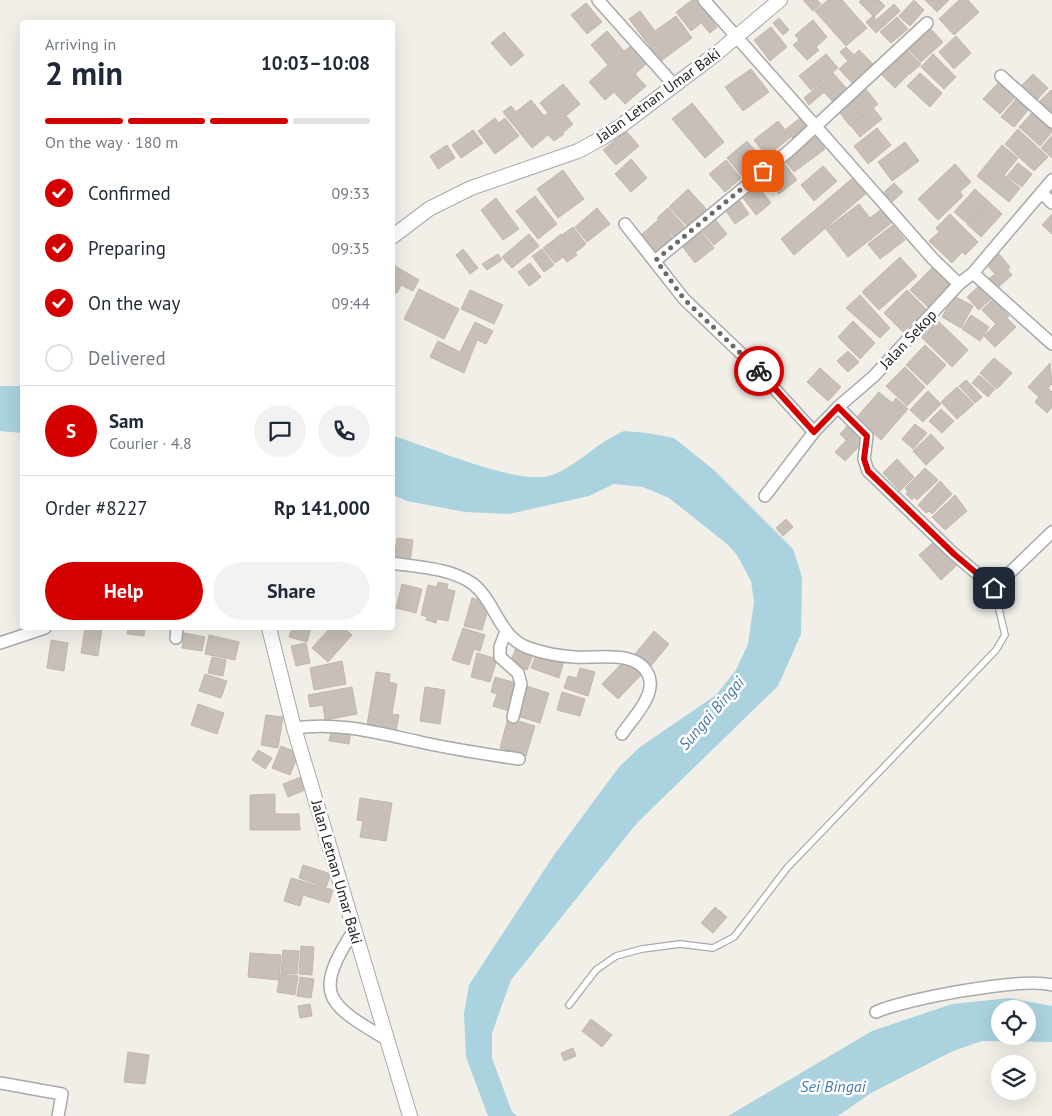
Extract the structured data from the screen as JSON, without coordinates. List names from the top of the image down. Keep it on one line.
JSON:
{"streets":{"street":["Jalan Letnan Umar Baki","Jalan Sekop"]},"water":["Sungai Bingai","Sei Bingai"],"page":{"heading":["2 min","Arriving in","10:03–10:08"],"panel":["Sam","Courier · 4.8","Order #8227","Rp 141,000"],"bar":"On the way · 180 m","list":[["Confirmed","09:33"],["Preparing","09:35"],["On the way","09:44"],"Delivered"],"round":"S","buttons":["Help","Share"]}}
